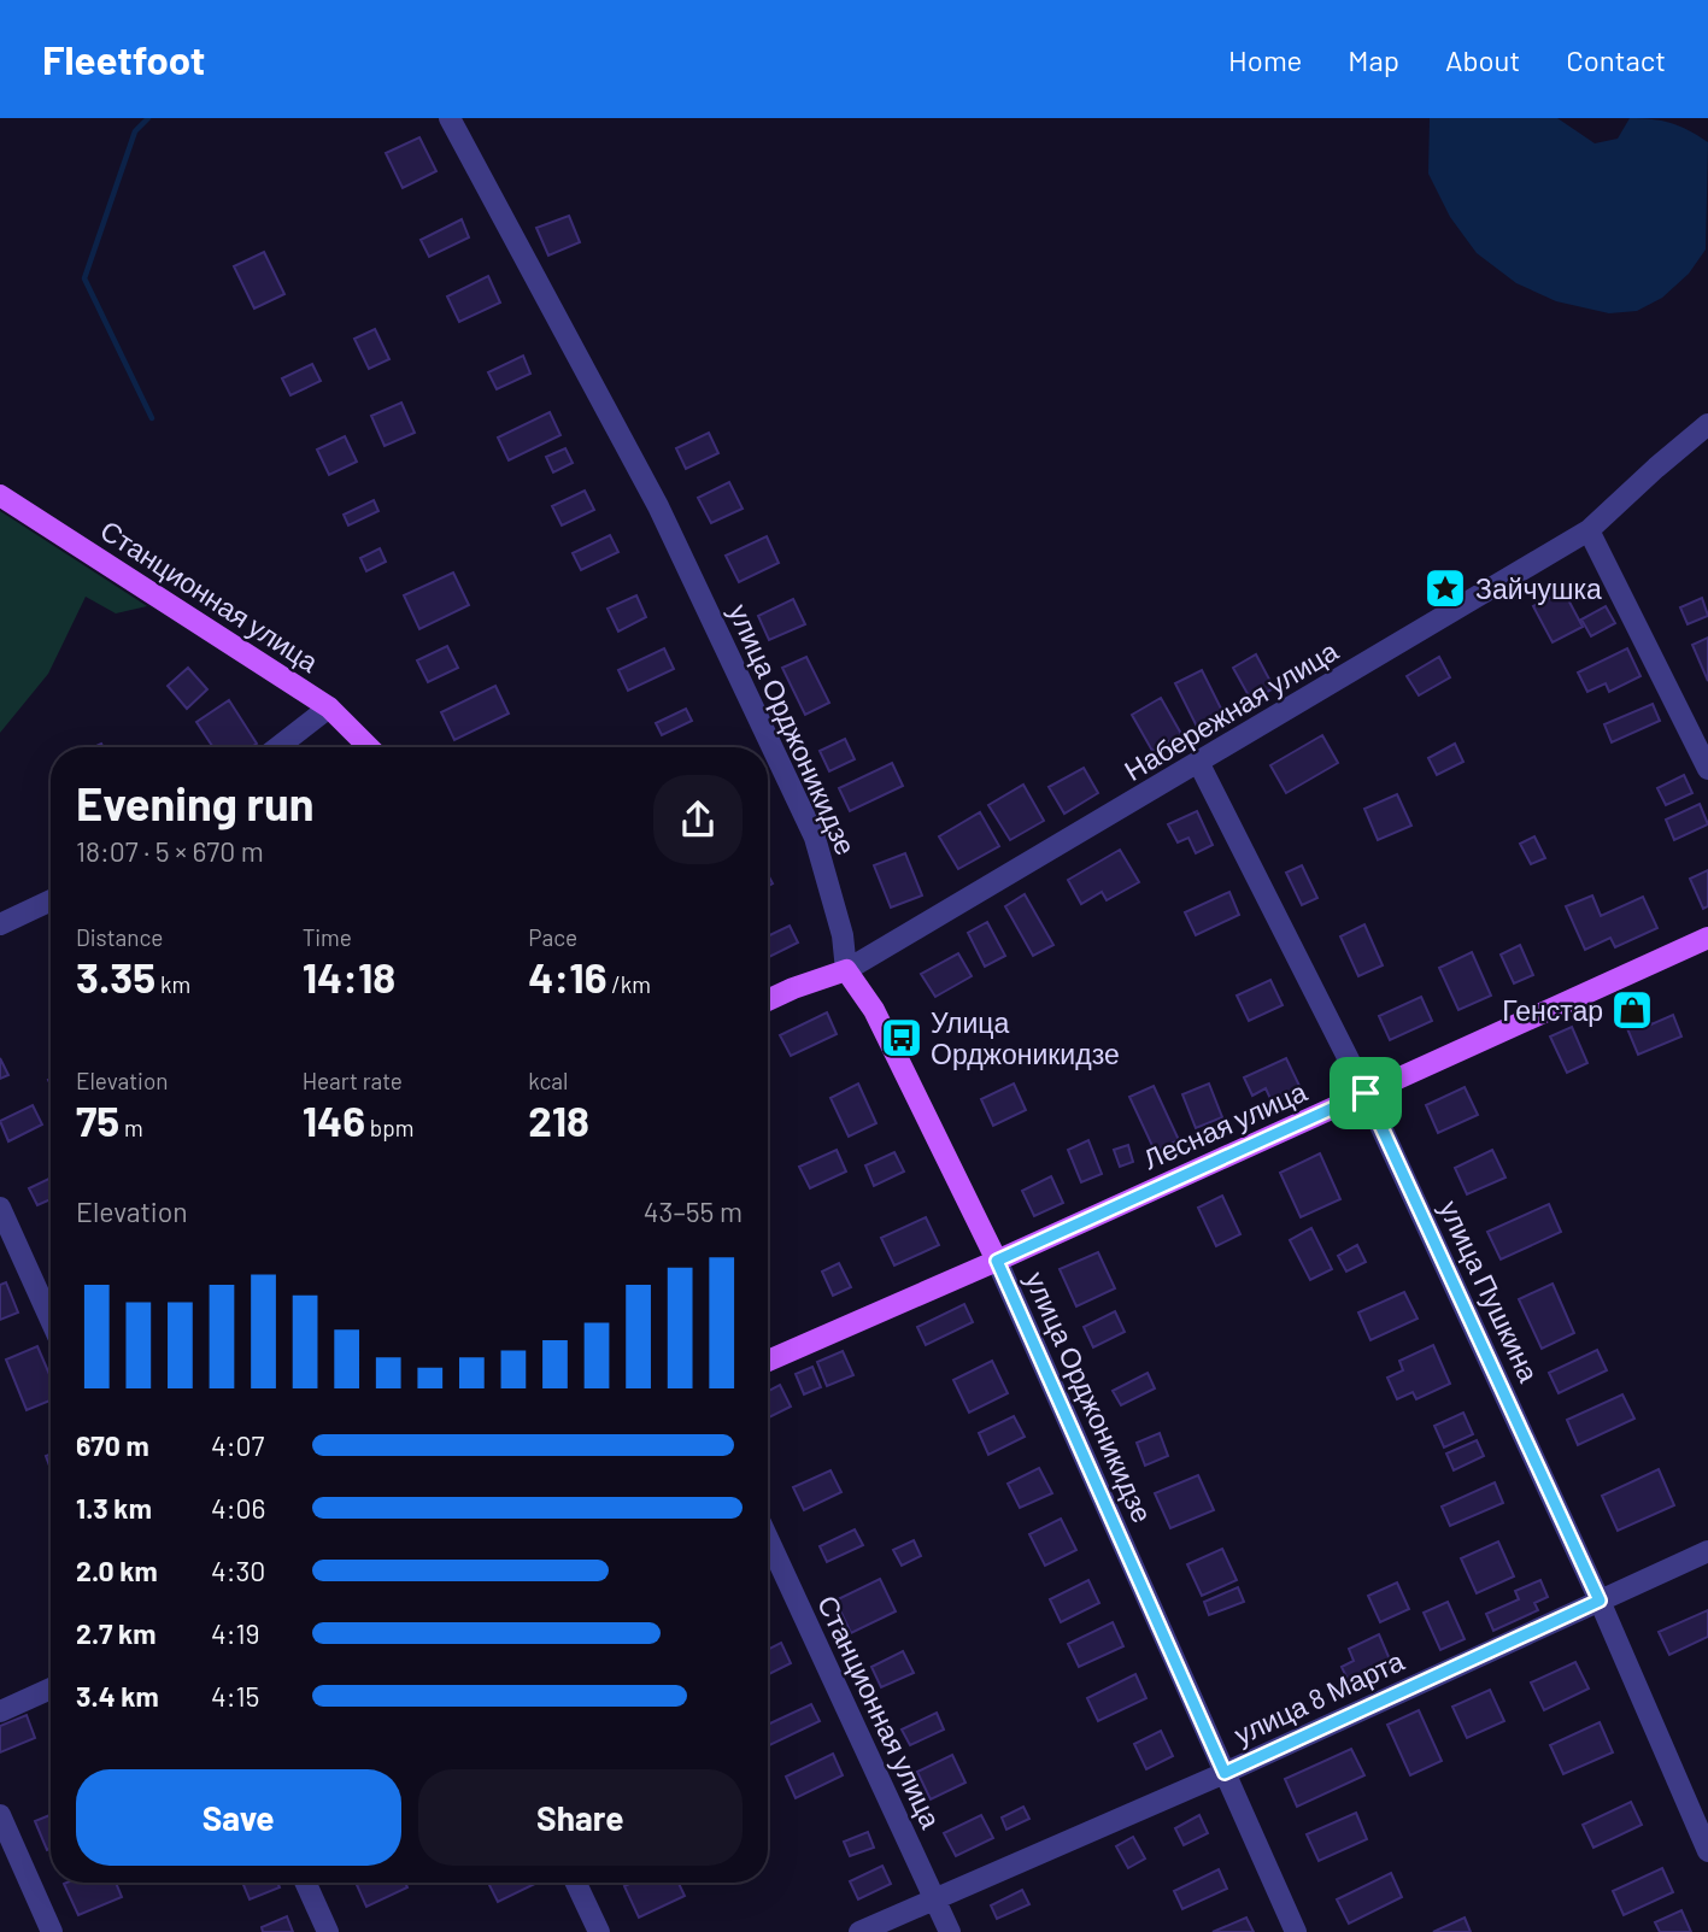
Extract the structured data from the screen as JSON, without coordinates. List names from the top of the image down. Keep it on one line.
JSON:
{"streets":{"main road":["Станционная улица","Набережная улица","улица Орджоникидзе","Лесная улица"],"street":["улица Пушкина","улица 8 Марта"]},"crossings":[["Станционная улица","улица 8 Марта"],["Набережная улица","улица Орджоникидзе"],["Набережная улица","улица Пушкина"],["улица Орджоникидзе","Лесная улица"],["улица Орджоникидзе","улица 8 Марта"],["Лесная улица","улица Пушкина"],["улица Пушкина","улица 8 Марта"]],"places":{"place":["Зайчушка"],"shop":["Генстар"],"bus stop":["Улица Орджоникидзе"]},"page":{"header":"Fleetfoot","nav":["Home","Map","About","Contact"],"heading":["Evening run","18:07 · 5 × 670 m"],"stats":[["Distance","3.35 km"],["Time","14:18"],["Pace","4:16 /km"],["Elevation","75 m"],["Heart rate","146 bpm"],["kcal","218"]],"chart":["Elevation","43–55 m"],"list":[{"name":"670 m","note":"4:07"},{"name":"1.3 km","note":"4:06"},{"name":"2.0 km","note":"4:30"},{"name":"2.7 km","note":"4:19"},{"name":"3.4 km","note":"4:15"}],"buttons":["Save","Share"]}}
